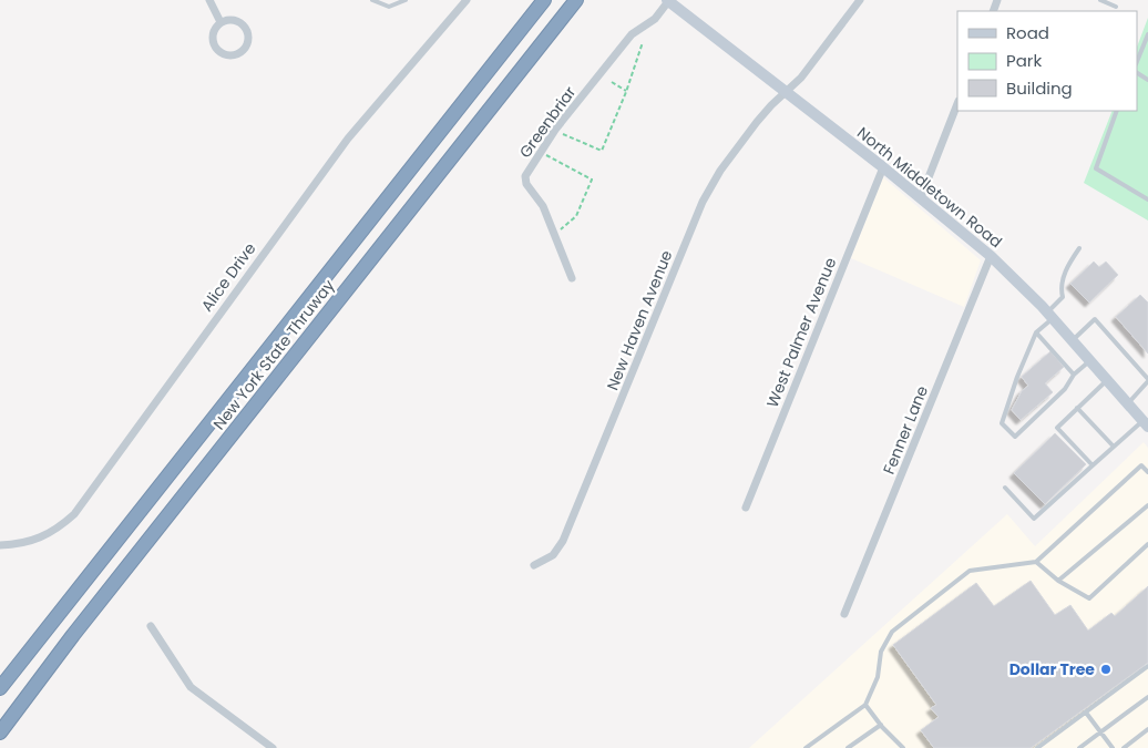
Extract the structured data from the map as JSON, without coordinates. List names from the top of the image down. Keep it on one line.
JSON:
{"streets":{"highway":["New York State Thruway"],"street":["Greenbriar","North Middletown Road","Alice Drive","New Haven Avenue","West Palmer Avenue","Fenner Lane"]},"crossings":[["Greenbriar","North Middletown Road"],["North Middletown Road","New Haven Avenue"],["North Middletown Road","West Palmer Avenue"],["North Middletown Road","Fenner Lane"]],"places":["Dollar Tree"],"legend":["Road","Park","Building"]}
